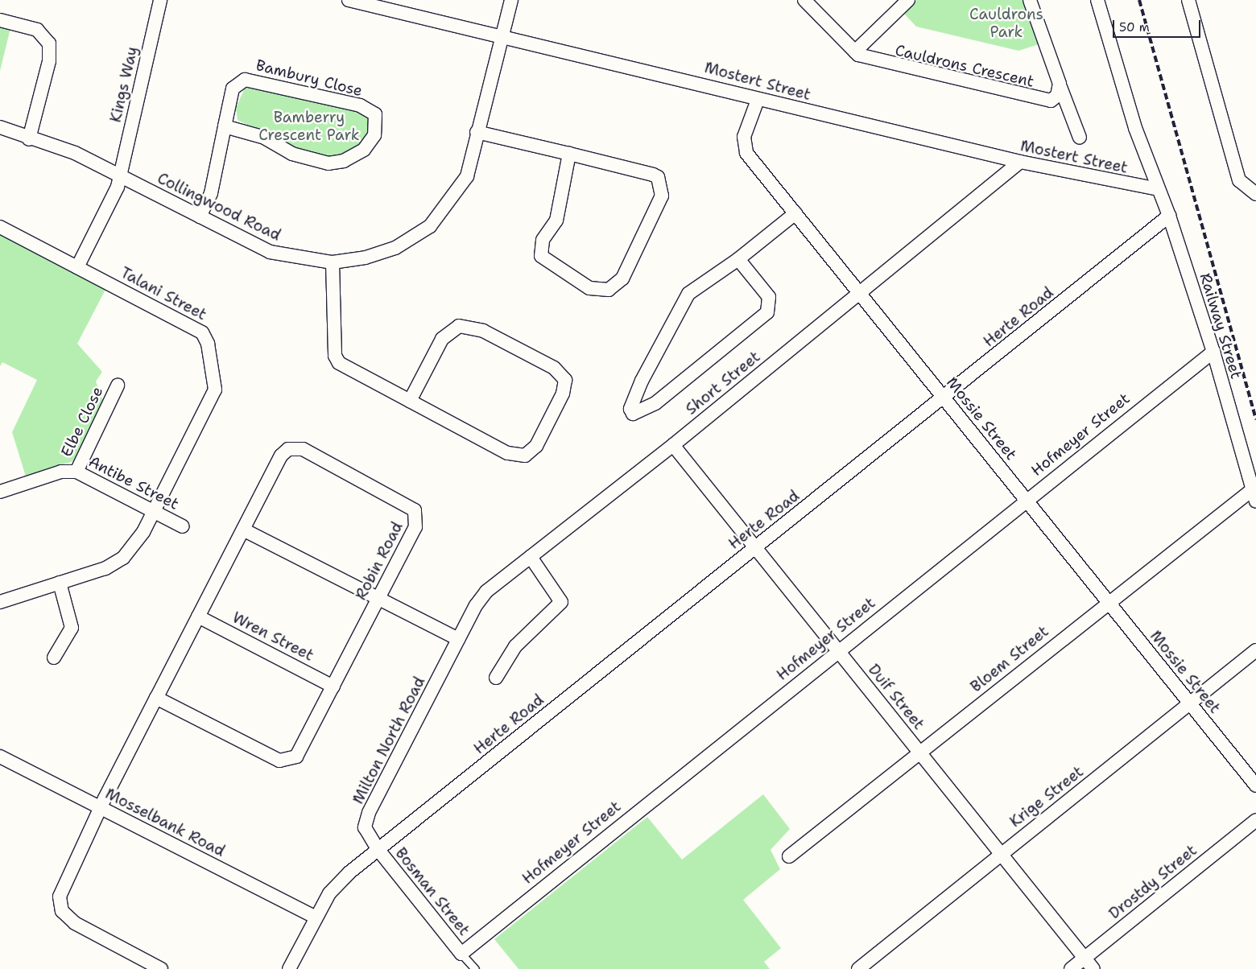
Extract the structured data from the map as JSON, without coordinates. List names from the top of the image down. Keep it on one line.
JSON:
{"streets":{"street":["Cauldrons Crescent","Bambury Close","Mostert Street","Kings Way","Collingwood Road","Talani Street","Herte Road","Railway Street","Short Street","Mossie Street","Elbe Close","Hofmeyer Street","Antibe Street","Robin Road","Wren Street","Bloem Street","Duif Street","Milton North Road","Krige Street","Mosselbank Road","Drostdy Street","Bosman Street"]},"crossings":[["Bambury Close","Collingwood Road"],["Mostert Street","Collingwood Road"],["Mostert Street","Railway Street"],["Mostert Street","Short Street"],["Mostert Street","Mossie Street"],["Kings Way","Collingwood Road"],["Kings Way","Talani Street"],["Talani Street","Antibe Street"],["Herte Road","Railway Street"],["Herte Road","Mossie Street"],["Herte Road","Duif Street"],["Herte Road","Milton North Road"],["Herte Road","Bosman Street"],["Railway Street","Hofmeyer Street"],["Railway Street","Bloem Street"],["Short Street","Mossie Street"],["Short Street","Duif Street"],["Short Street","Milton North Road"],["Mossie Street","Hofmeyer Street"],["Mossie Street","Bloem Street"],["Mossie Street","Krige Street"],["Elbe Close","Antibe Street"],["Hofmeyer Street","Duif Street"],["Hofmeyer Street","Bosman Street"],["Robin Road","Wren Street"],["Robin Road","Mosselbank Road"],["Bloem Street","Duif Street"],["Duif Street","Krige Street"],["Duif Street","Drostdy Street"],["Milton North Road","Bosman Street"]],"parks":["Cauldrons Park","Bamberry Crescent Park"],"scale_bar":"50 m"}
